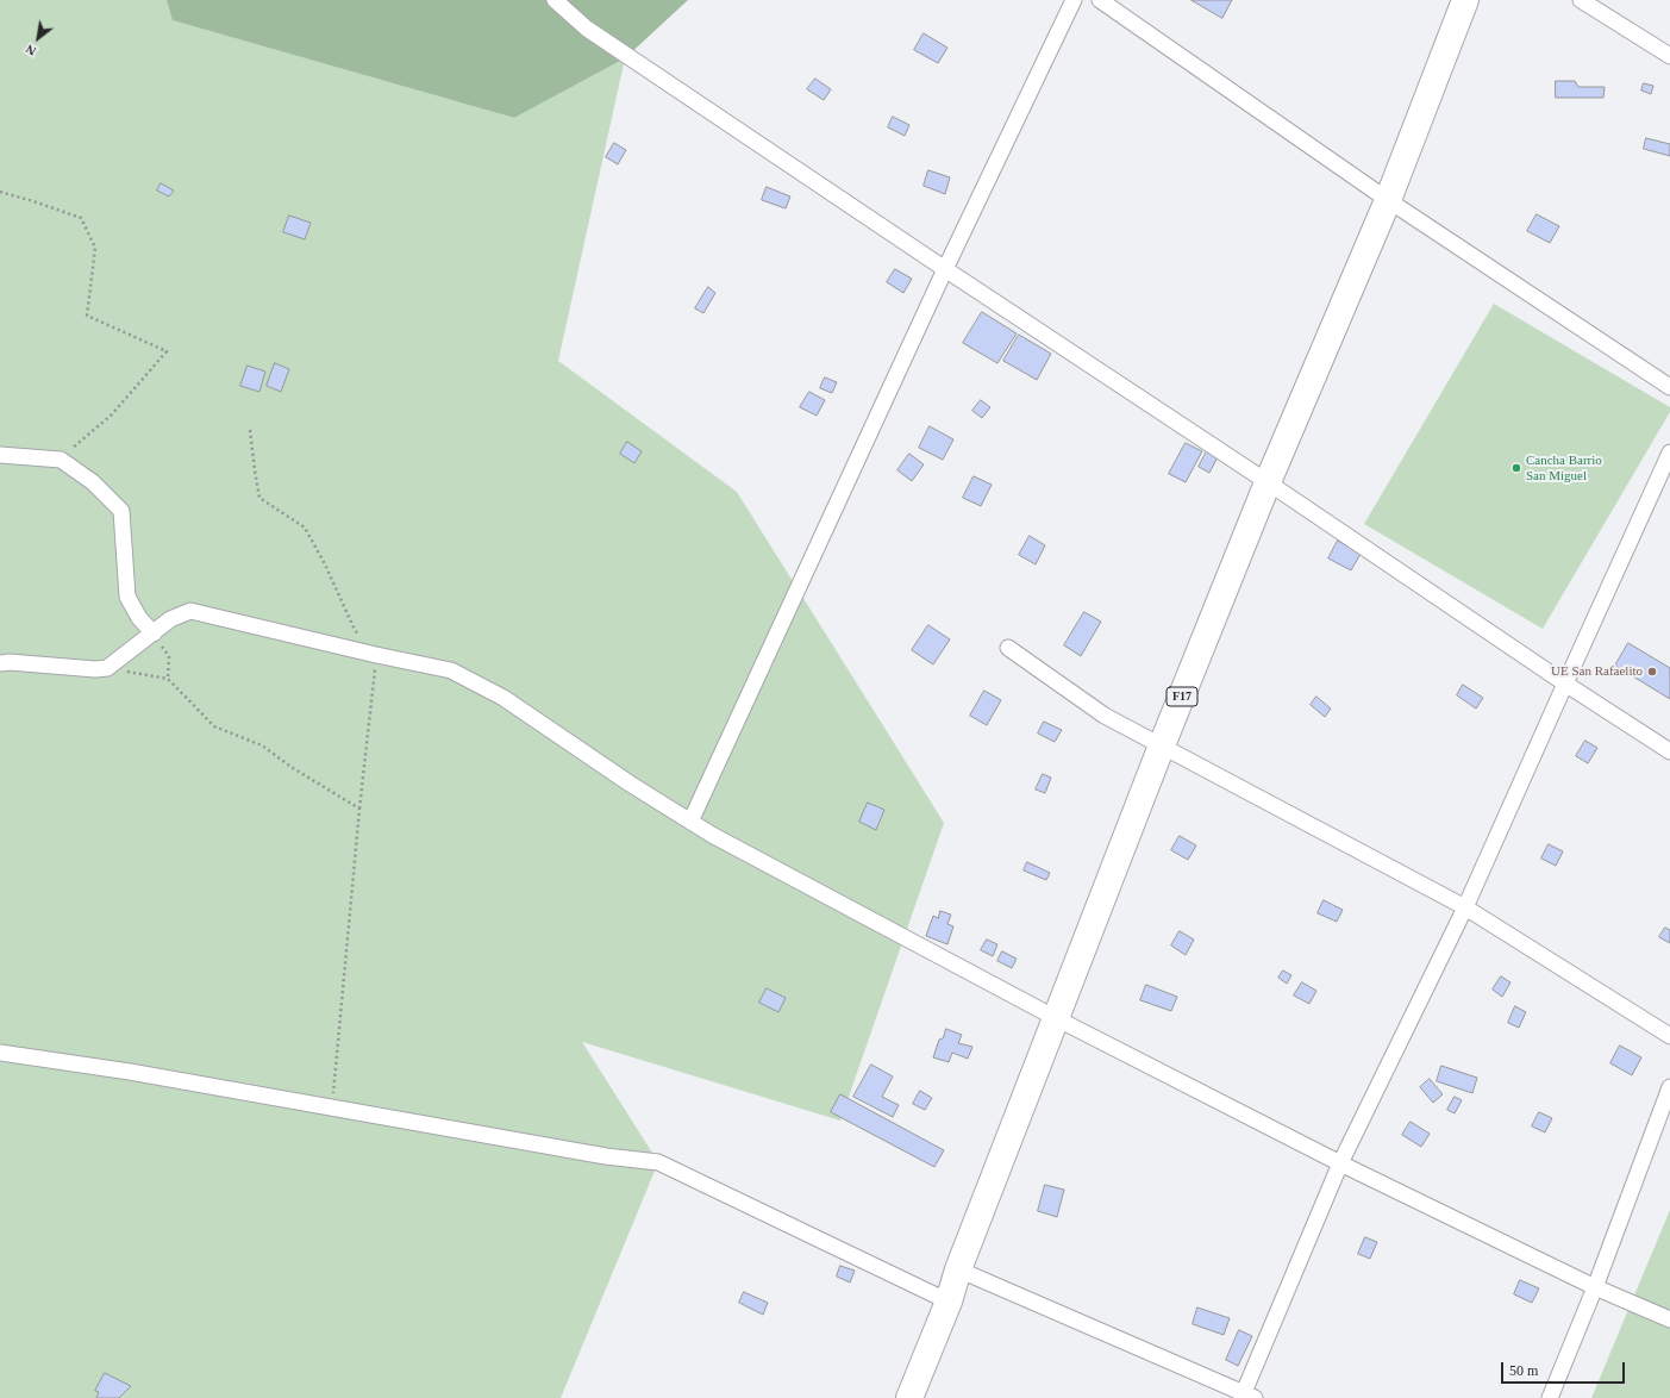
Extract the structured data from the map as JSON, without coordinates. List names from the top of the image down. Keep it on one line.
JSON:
{"streets":{"highway":["F17"]},"places":["Cancha Barrio San Miguel","UE San Rafaelito"],"scale_bar":"50 m","north":"bottom left"}
